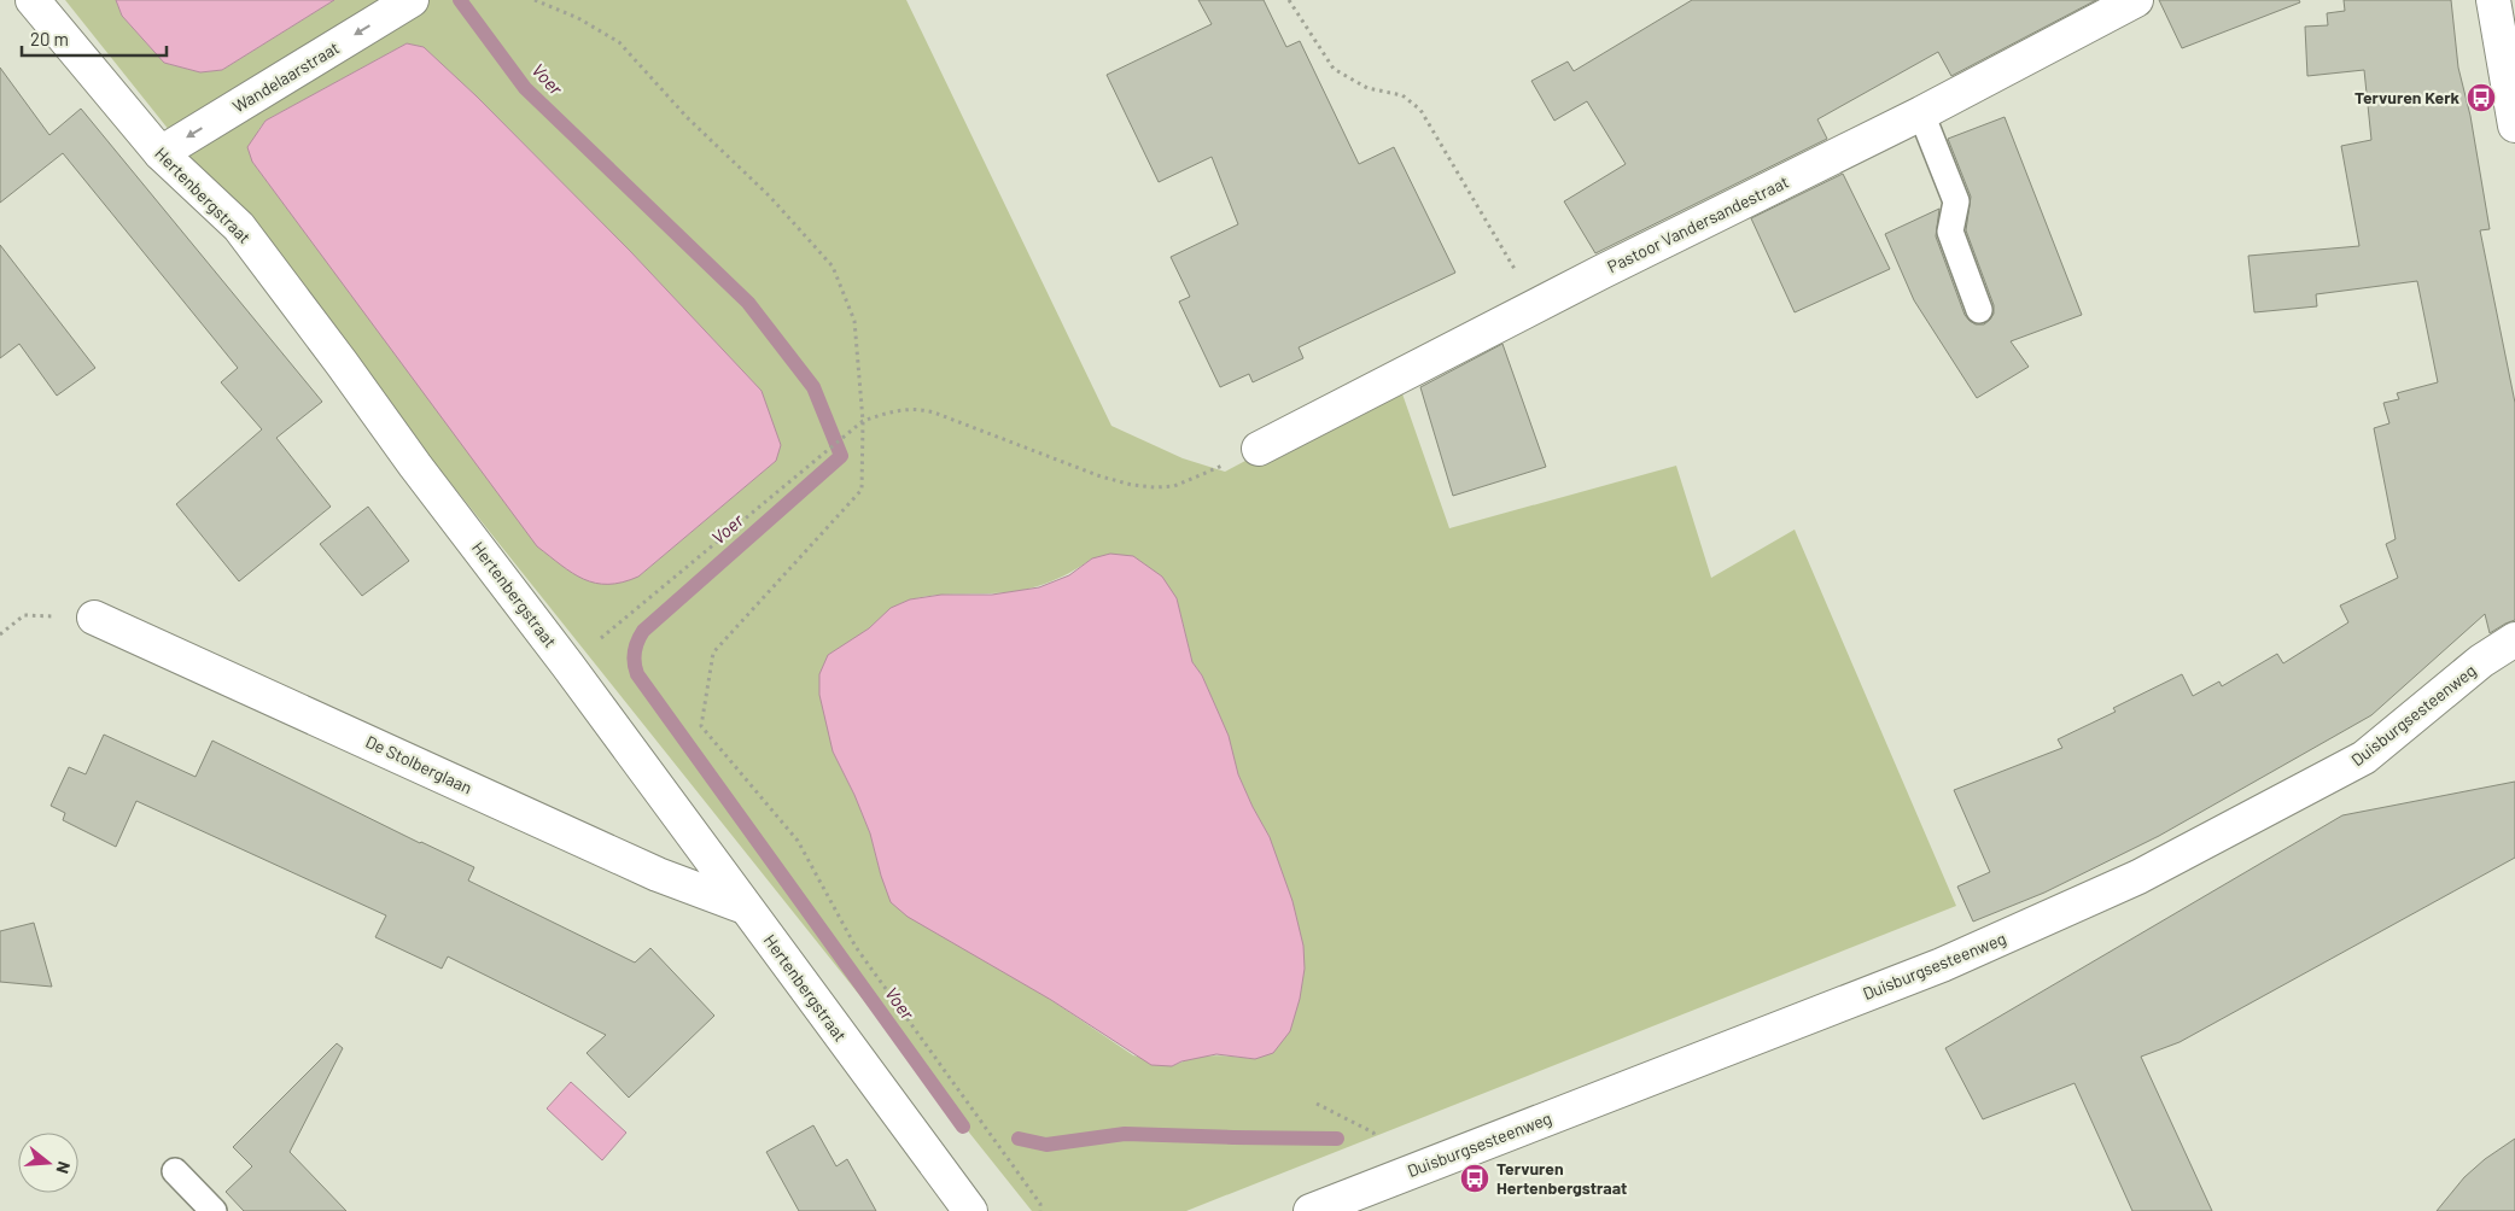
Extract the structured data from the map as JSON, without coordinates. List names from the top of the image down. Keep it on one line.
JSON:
{"streets":{"street":["Wandelaarstraat","Hertenbergstraat","Pastoor Vandersandestraat","Duisburgsesteenweg","De Stolberglaan"]},"crossings":[["Wandelaarstraat","Hertenbergstraat"],["Hertenbergstraat","De Stolberglaan"]],"one_way":["Wandelaarstraat"],"water":["Voer"],"places":{"bus stop":["Tervuren Kerk","Tervuren Hertenbergstraat"]},"scale_bar":"20 m","north":"right"}
